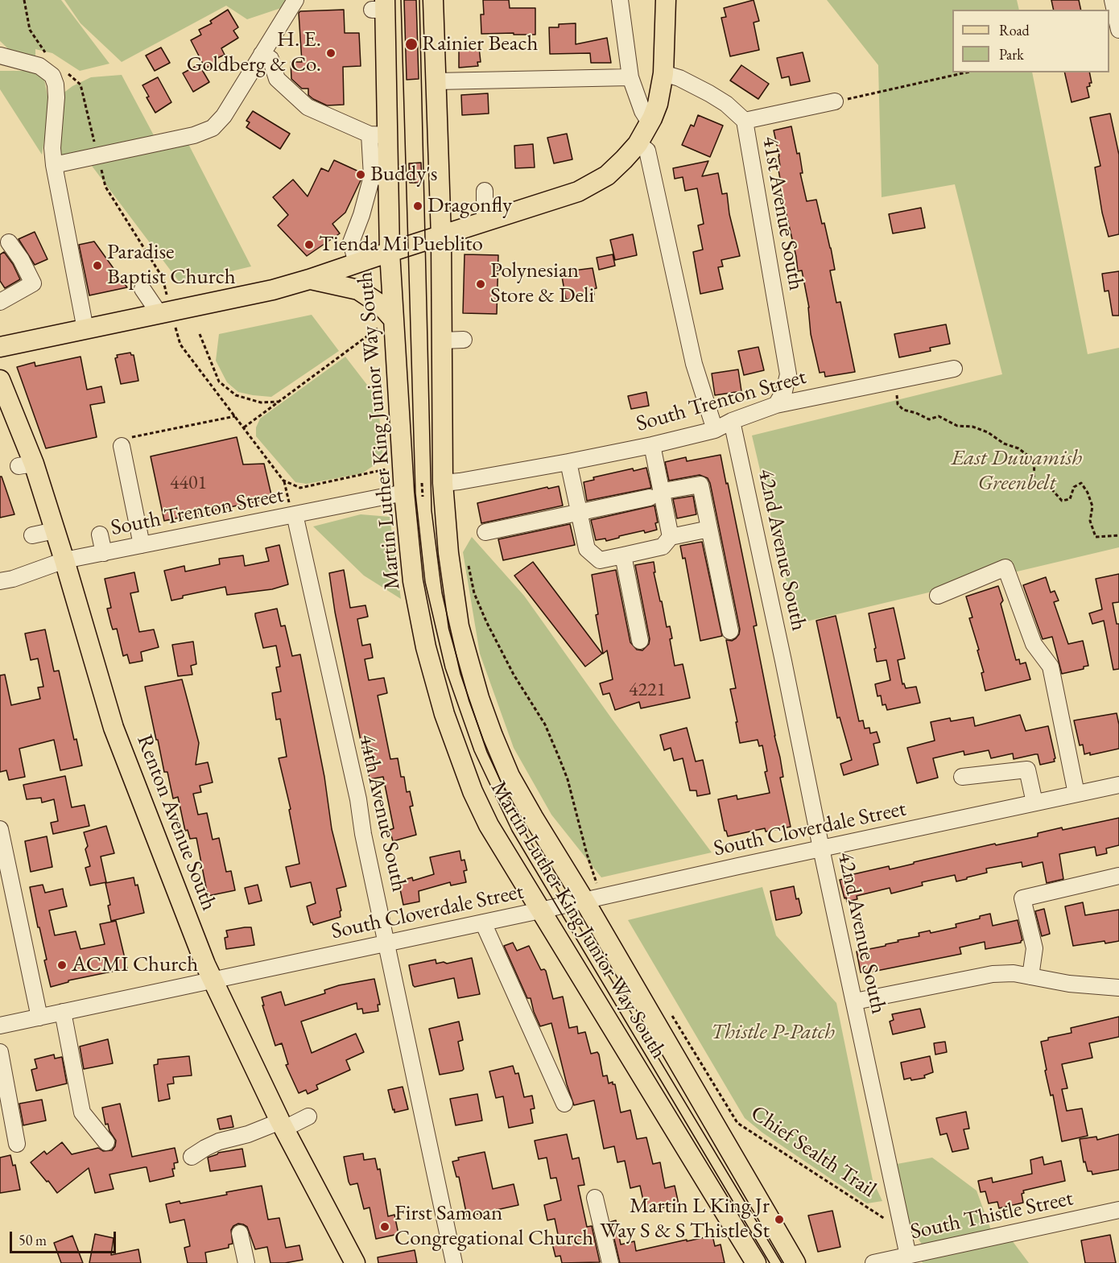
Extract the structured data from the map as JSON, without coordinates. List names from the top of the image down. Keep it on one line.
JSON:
{"streets":{"main road":["Martin Luther King Junior Way South","Renton Avenue South"],"street":["41st Avenue South","South Trenton Street","42nd Avenue South","44th Avenue South","South Cloverdale Street","South Thistle Street"],"path":["Chief Sealth Trail"]},"crossings":[["41st Avenue South","South Trenton Street"],["South Trenton Street","Martin Luther King Junior Way South"],["South Trenton Street","42nd Avenue South"],["South Trenton Street","44th Avenue South"],["South Trenton Street","Renton Avenue South"],["Martin Luther King Junior Way South","South Cloverdale Street"],["42nd Avenue South","South Cloverdale Street"],["42nd Avenue South","Chief Sealth Trail"],["42nd Avenue South","South Thistle Street"],["44th Avenue South","South Cloverdale Street"],["Renton Avenue South","South Cloverdale Street"]],"parks":["East Duwamish Greenbelt","Thistle P-Patch"],"places":["Rainier Beach","H. E. Goldberg & Co.","Buddy's","Dragonfly","Tienda Mi Pueblito","Paradise Baptist Church","Polynesian Store & Deli","ACMI Church","Martin L King Jr Way S & S Thistle St","First Samoan Congregational Church"],"house_numbers":["4401","4221"],"legend":["Road","Park"],"scale_bar":"50 m"}
